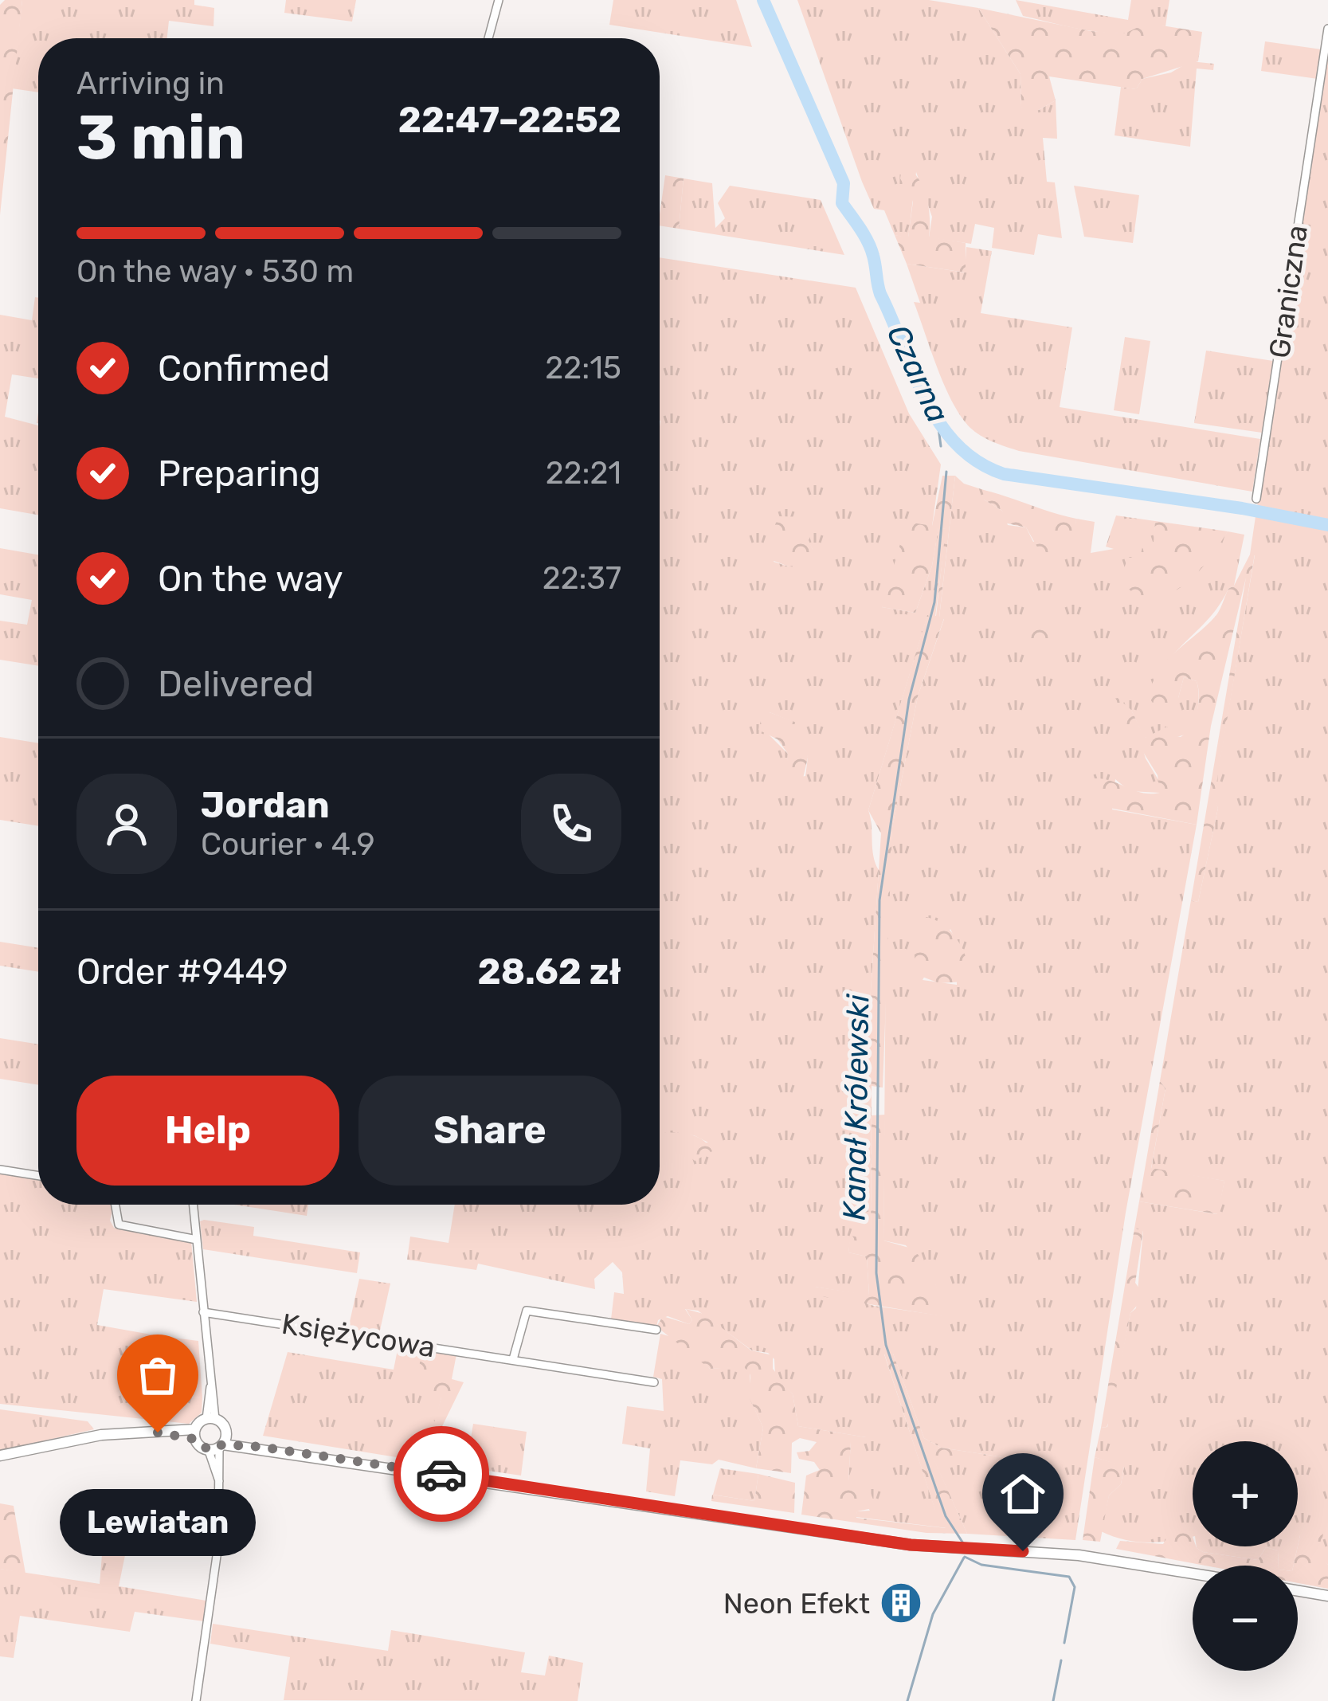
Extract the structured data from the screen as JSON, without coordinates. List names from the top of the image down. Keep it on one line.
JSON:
{"streets":{"street":["Graniczna","Księżycowa"]},"water":["Czarna","Kanał Królewski"],"places":{"other":["Lewiatan"],"building":["Neon Efekt"]},"page":{"heading":["3 min","Arriving in","22:47–22:52"],"panel":["Jordan","Courier · 4.9","Order #9449","28.62 zł"],"bar":"On the way · 530 m","list":[["Confirmed","22:15"],["Preparing","22:21"],["On the way","22:37"],"Delivered"],"buttons":["Help","Share"],"map_buttons":["+","−"],"bubble":"Lewiatan"}}
